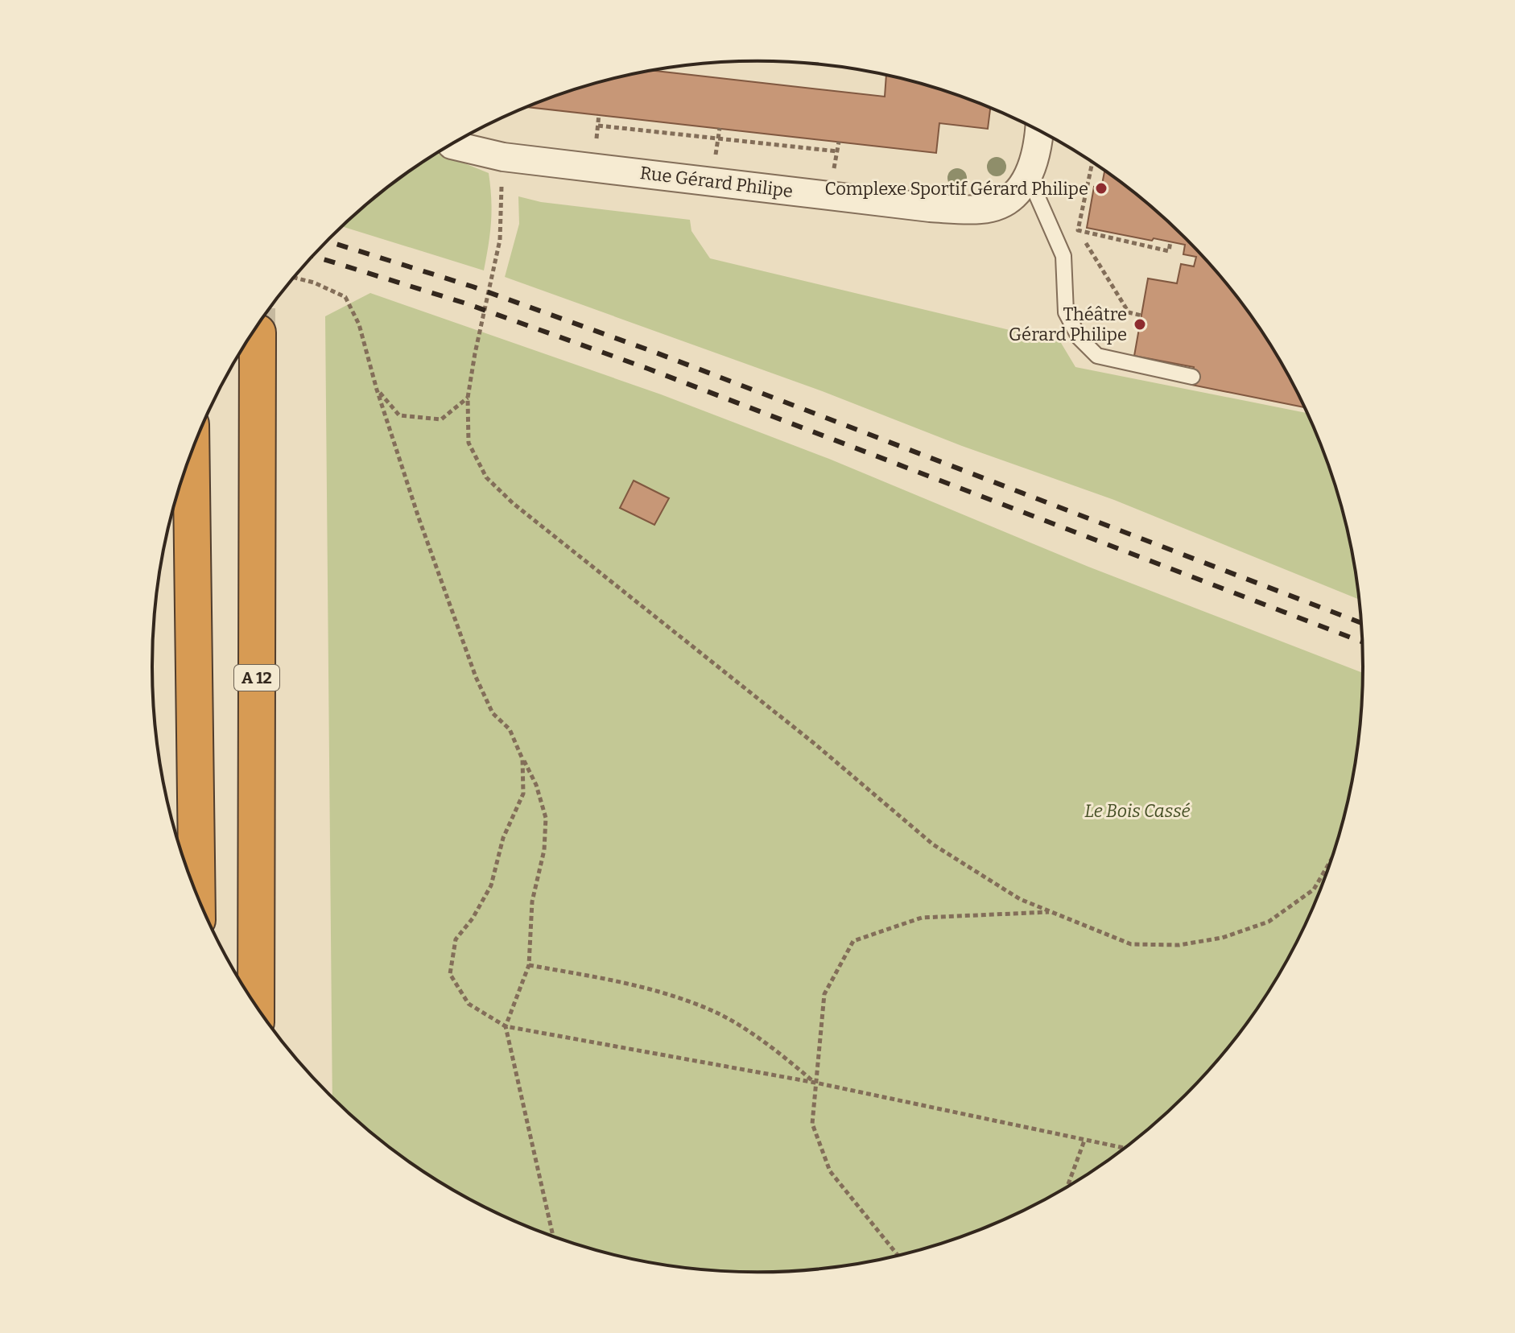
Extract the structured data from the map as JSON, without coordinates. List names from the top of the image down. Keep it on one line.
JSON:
{"streets":{"highway":["A 12"],"street":["Rue Gérard Philipe"]},"parks":["Le Bois Cassé"],"places":["Complexe Sportif Gérard Philipe","Théâtre Gérard Philipe"]}
